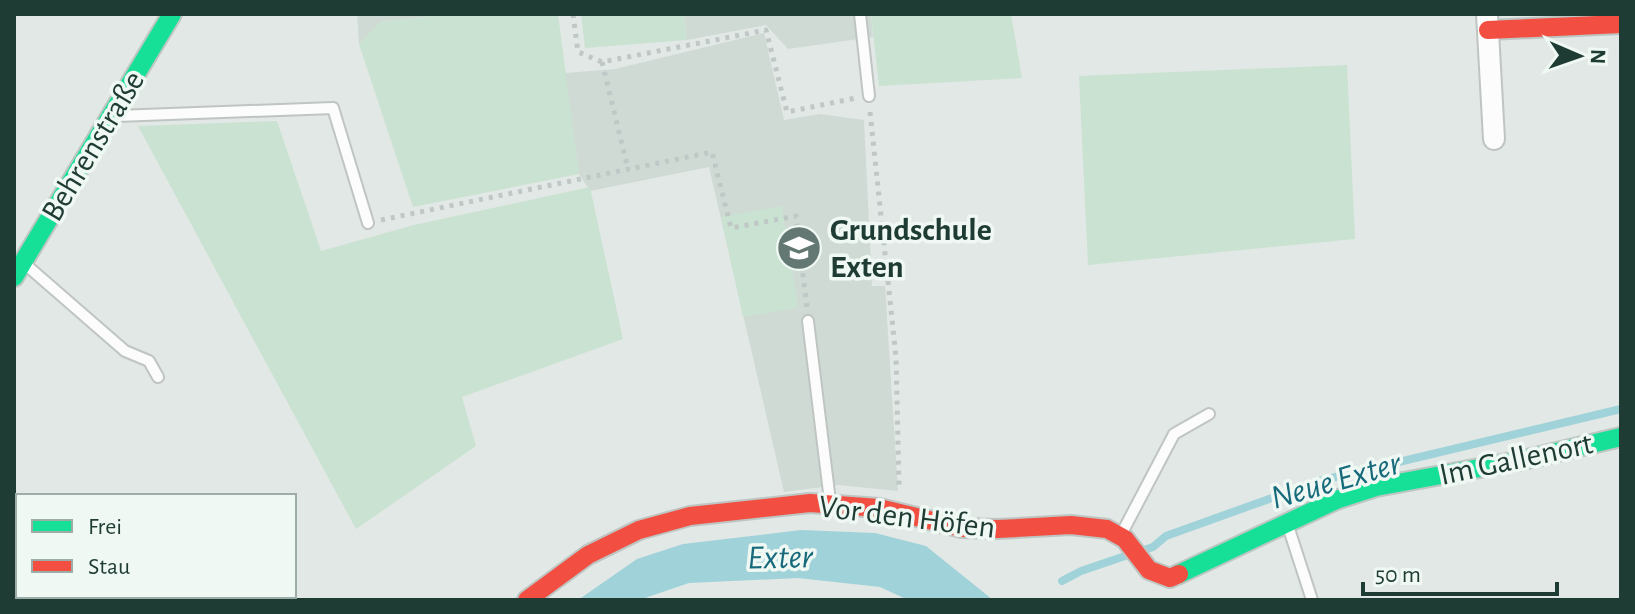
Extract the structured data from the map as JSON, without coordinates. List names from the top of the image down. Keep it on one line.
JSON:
{"streets":{"street":["Behrenstraße","Im Gallenort","Vor den Höfen"]},"crossings":[["Im Gallenort","Vor den Höfen"]],"water":["Neue Exter","Exter"],"places":{"school or university":["Grundschule Exten"]},"legend":["Frei","Stau"],"scale_bar":"50 m","north":"right"}
